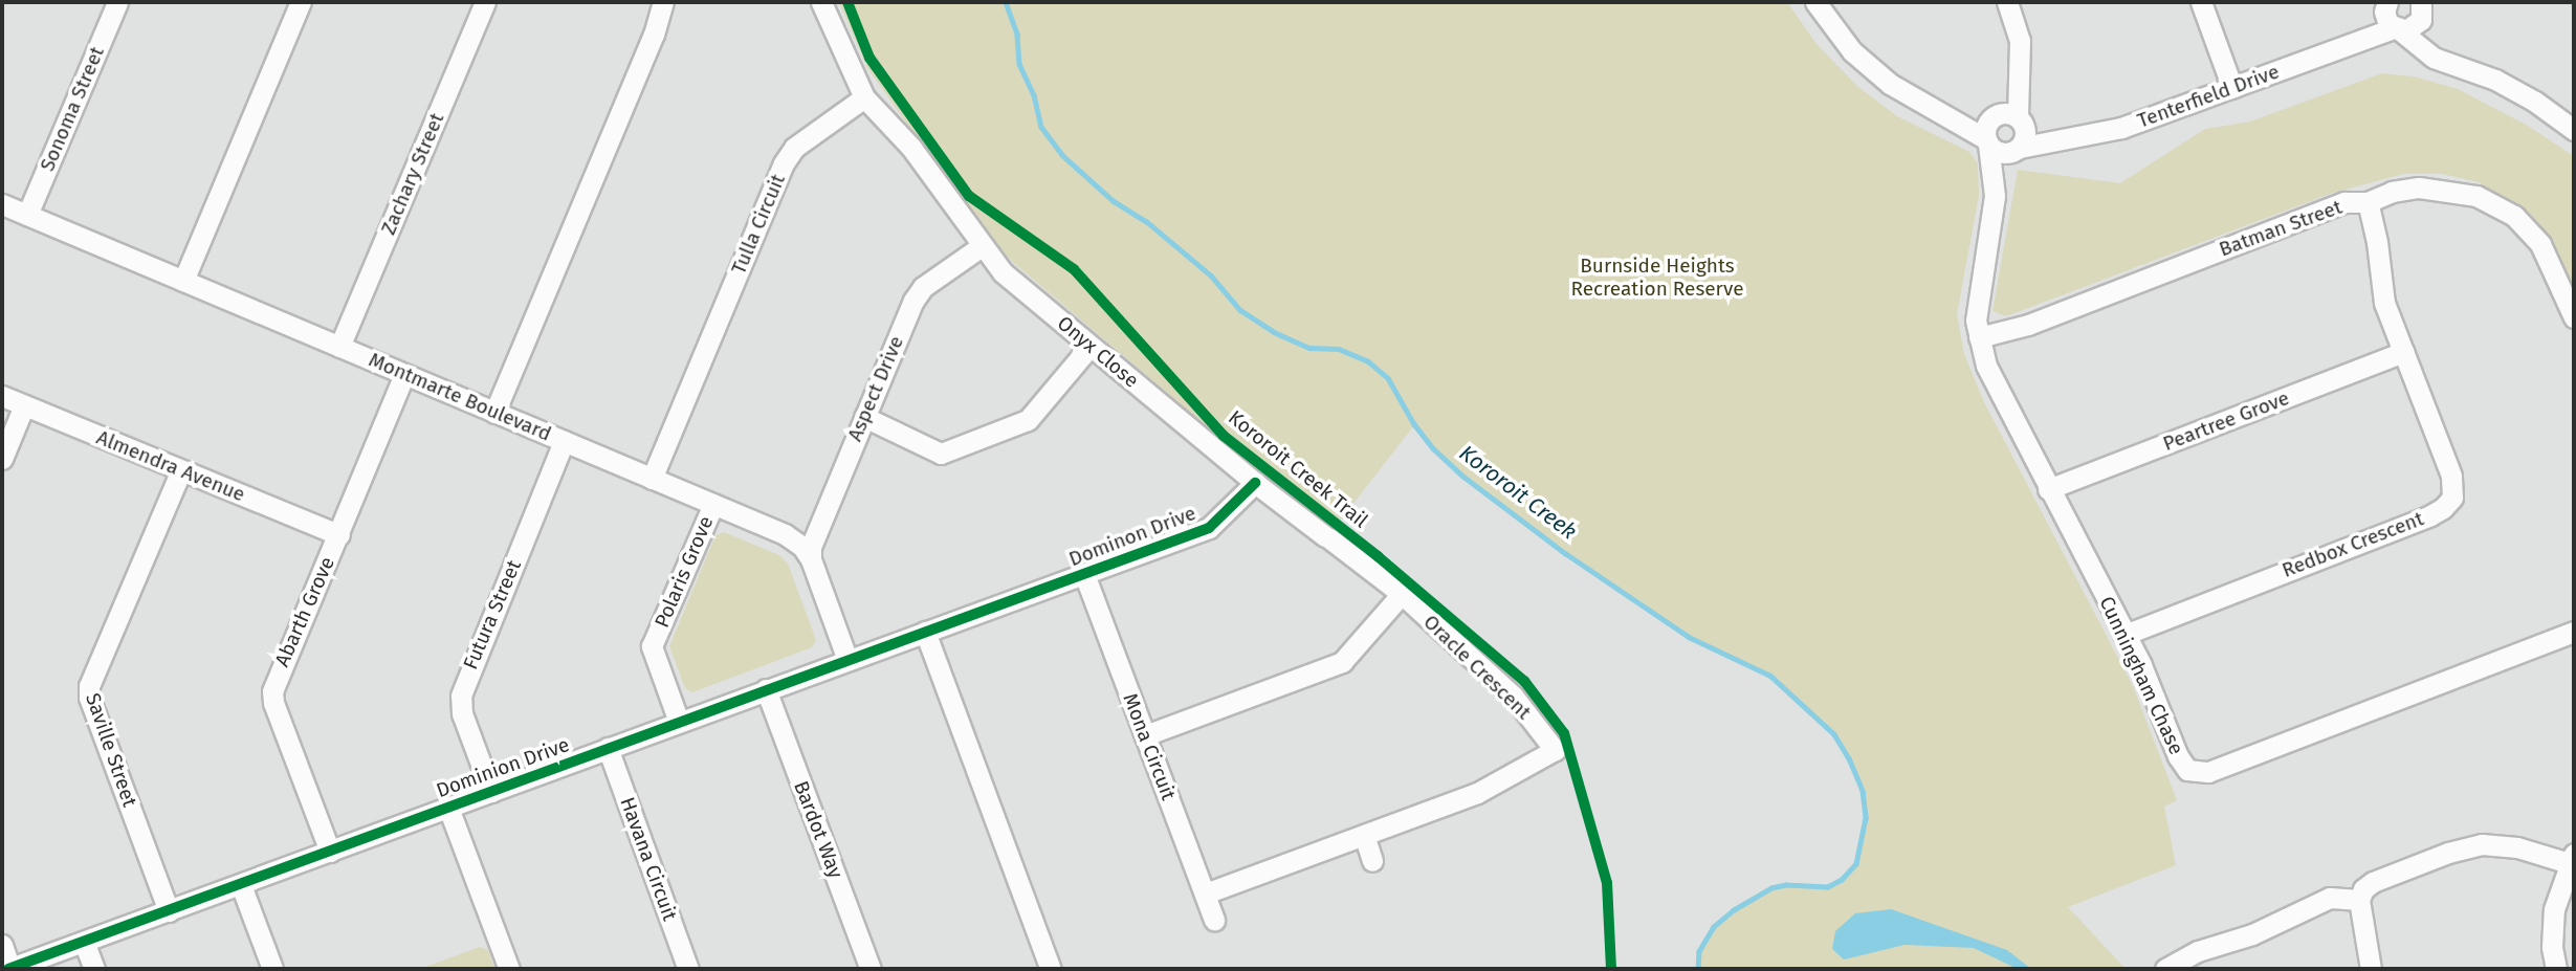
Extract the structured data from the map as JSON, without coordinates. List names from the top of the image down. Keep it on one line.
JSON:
{"streets":{"street":["Tenterfield Drive","Sonoma Street","Zachary Street","Tulla Circuit","Batman Street","Onyx Close","Aspect Drive","Montmarte Boulevard","Peartree Grove","Almendra Avenue","Dominon Drive","Redbox Crescent","Polaris Grove","Abarth Grove","Futura Street","Oracle Crescent","Cunningham Chase","Mona Circuit","Saville Street","Dominion Drive","Bardot Way","Havana Circuit"],"cycle path":["Kororoit Creek Trail"]},"crossings":[["Tenterfield Drive","Cunningham Chase"],["Sonoma Street","Montmarte Boulevard"],["Zachary Street","Montmarte Boulevard"],["Tulla Circuit","Onyx Close"],["Tulla Circuit","Montmarte Boulevard"],["Batman Street","Redbox Crescent"],["Batman Street","Cunningham Chase"],["Onyx Close","Aspect Drive"],["Onyx Close","Dominon Drive"],["Onyx Close","Oracle Crescent"],["Aspect Drive","Montmarte Boulevard"],["Montmarte Boulevard","Polaris Grove"],["Montmarte Boulevard","Abarth Grove"],["Montmarte Boulevard","Futura Street"],["Montmarte Boulevard","Dominion Drive"],["Peartree Grove","Redbox Crescent"],["Peartree Grove","Cunningham Chase"],["Almendra Avenue","Abarth Grove"],["Almendra Avenue","Saville Street"],["Dominon Drive","Mona Circuit"],["Dominon Drive","Dominion Drive"],["Redbox Crescent","Cunningham Chase"],["Polaris Grove","Dominion Drive"],["Abarth Grove","Dominion Drive"],["Futura Street","Dominion Drive"],["Oracle Crescent","Mona Circuit"],["Saville Street","Dominion Drive"],["Dominion Drive","Bardot Way"],["Dominion Drive","Havana Circuit"]],"water":["Kororoit Creek"],"parks":["Burnside Heights Recreation Reserve"]}
